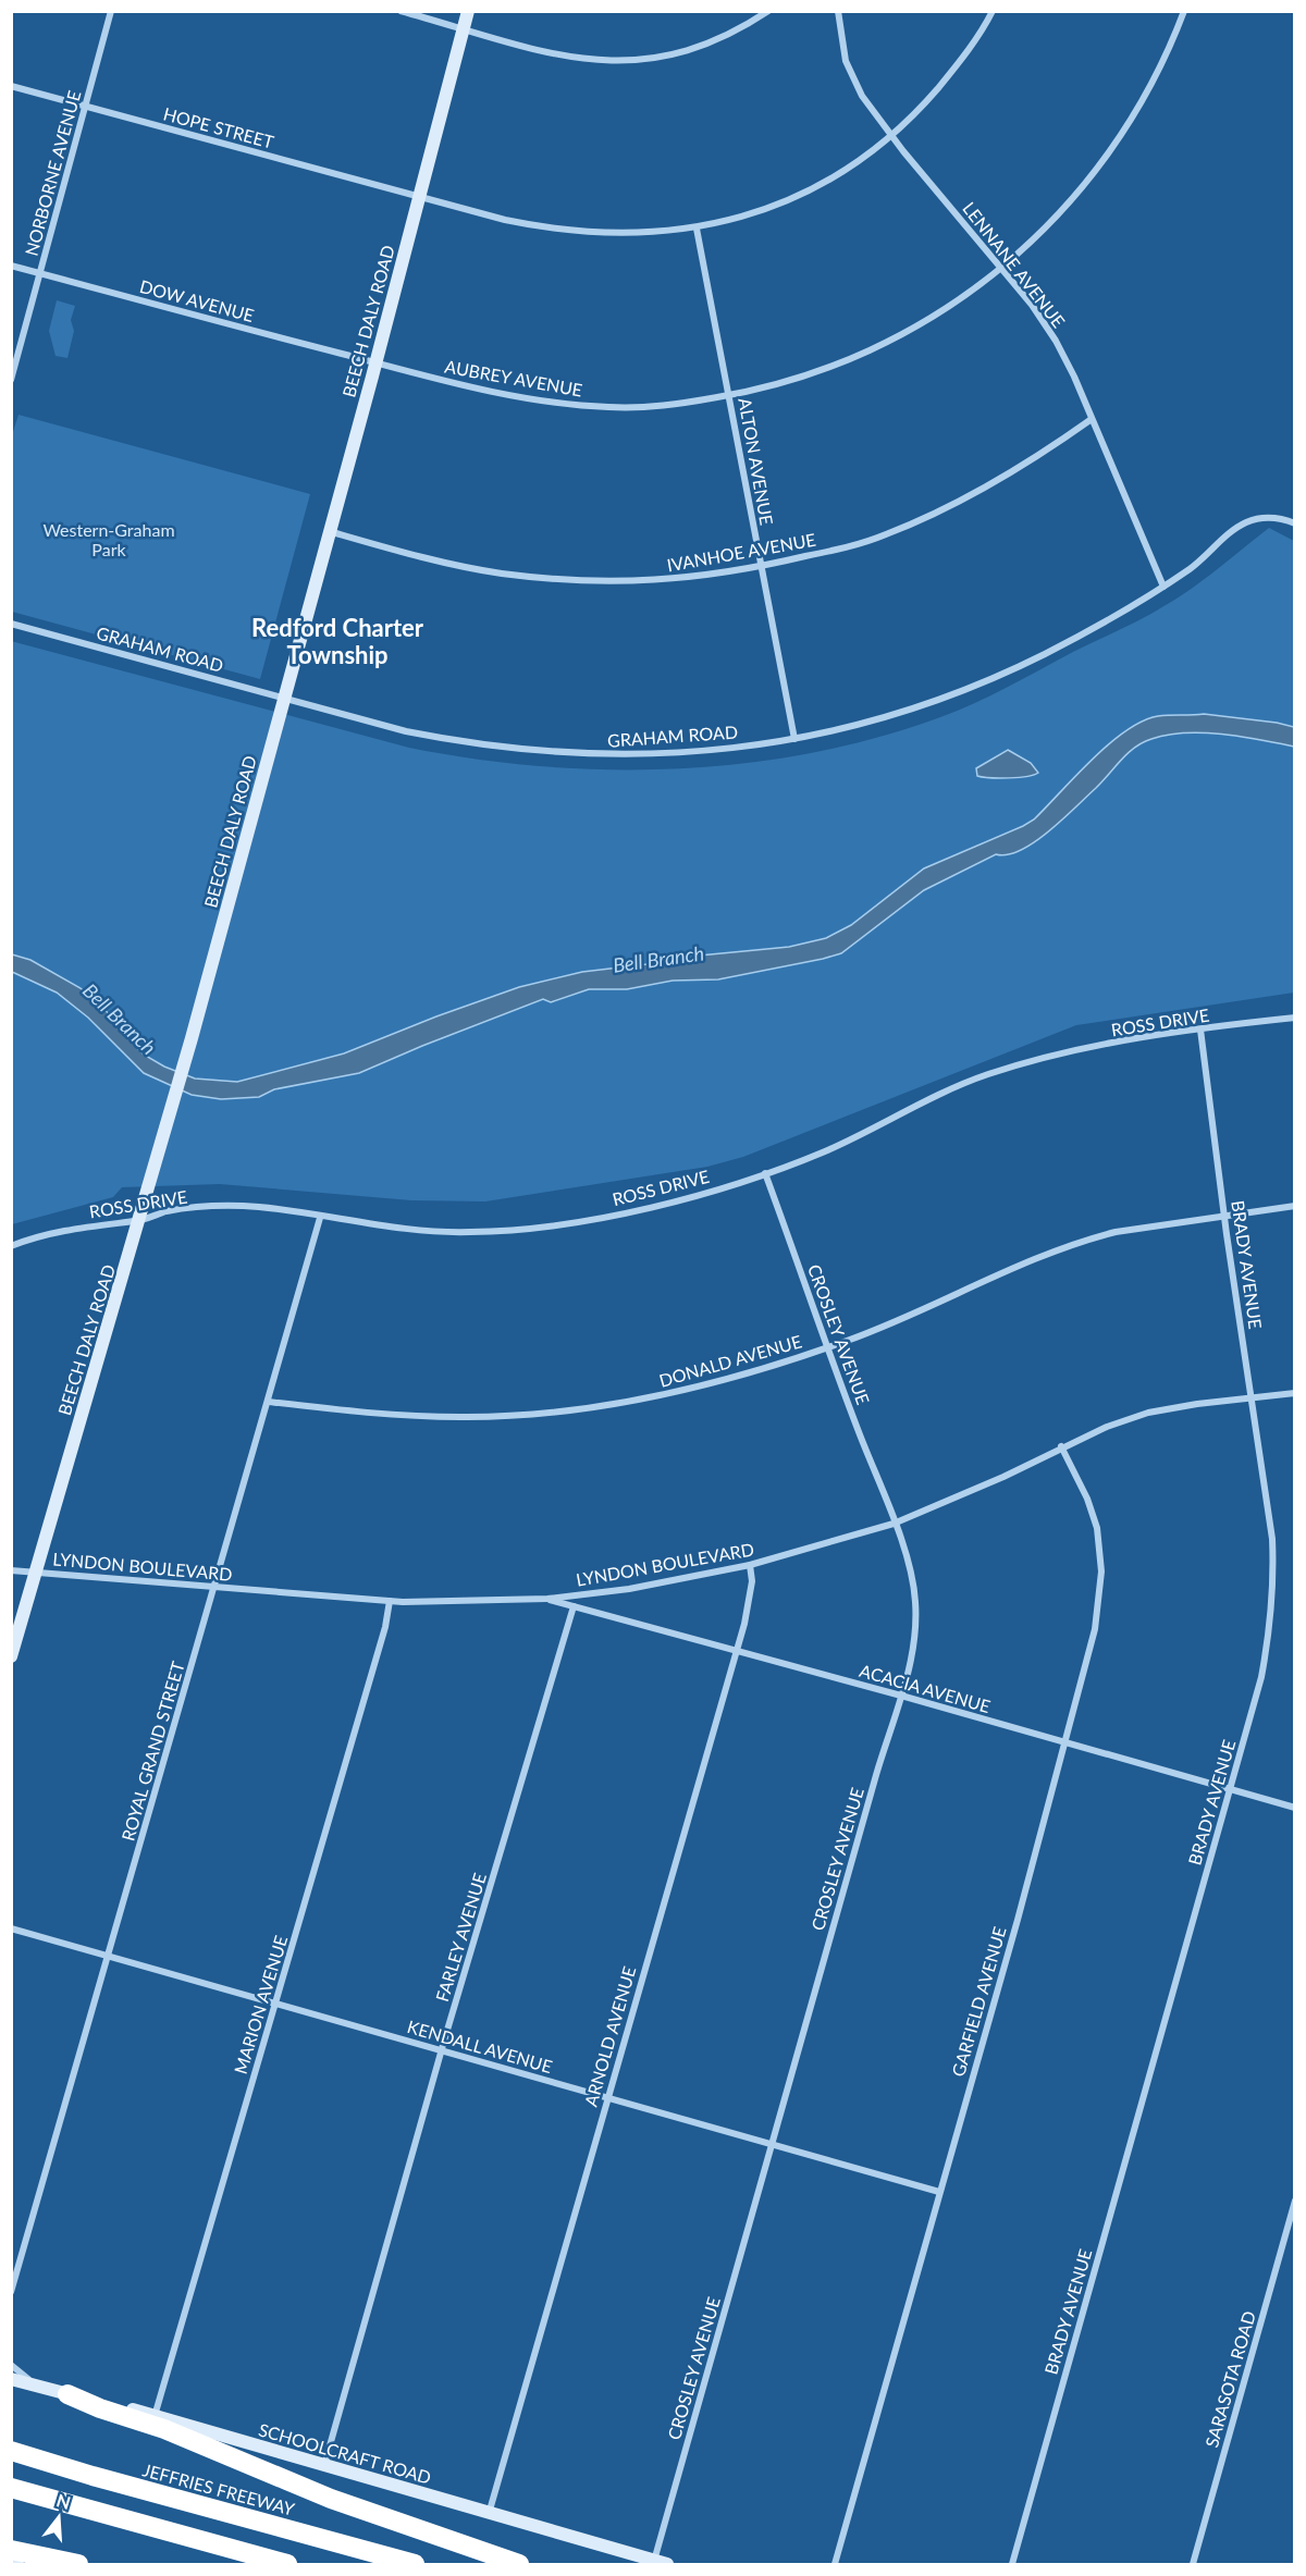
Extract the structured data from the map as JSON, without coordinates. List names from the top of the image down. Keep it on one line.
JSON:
{"streets":{"highway":["JEFFRIES FREEWAY"],"main road":["BEECH DALY ROAD","SCHOOLCRAFT ROAD"],"street":["HOPE STREET","NORBORNE AVENUE","LENNANE AVENUE","DOW AVENUE","AUBREY AVENUE","ALTON AVENUE","IVANHOE AVENUE","GRAHAM ROAD","ROSS DRIVE","BRADY AVENUE","CROSLEY AVENUE","DONALD AVENUE","LYNDON BOULEVARD","ACACIA AVENUE","ROYAL GRAND STREET","FARLEY AVENUE","GARFIELD AVENUE","MARION AVENUE","ARNOLD AVENUE","KENDALL AVENUE","SARASOTA ROAD"]},"crossings":[["HOPE STREET","NORBORNE AVENUE"],["HOPE STREET","LENNANE AVENUE"],["HOPE STREET","BEECH DALY ROAD"],["HOPE STREET","ALTON AVENUE"],["NORBORNE AVENUE","DOW AVENUE"],["LENNANE AVENUE","AUBREY AVENUE"],["LENNANE AVENUE","IVANHOE AVENUE"],["LENNANE AVENUE","GRAHAM ROAD"],["DOW AVENUE","BEECH DALY ROAD"],["DOW AVENUE","AUBREY AVENUE"],["BEECH DALY ROAD","AUBREY AVENUE"],["BEECH DALY ROAD","IVANHOE AVENUE"],["BEECH DALY ROAD","GRAHAM ROAD"],["BEECH DALY ROAD","ROSS DRIVE"],["BEECH DALY ROAD","LYNDON BOULEVARD"],["AUBREY AVENUE","ALTON AVENUE"],["ALTON AVENUE","IVANHOE AVENUE"],["ALTON AVENUE","GRAHAM ROAD"],["ROSS DRIVE","BRADY AVENUE"],["ROSS DRIVE","CROSLEY AVENUE"],["ROSS DRIVE","ROYAL GRAND STREET"],["BRADY AVENUE","DONALD AVENUE"],["BRADY AVENUE","LYNDON BOULEVARD"],["BRADY AVENUE","ACACIA AVENUE"],["CROSLEY AVENUE","DONALD AVENUE"],["CROSLEY AVENUE","LYNDON BOULEVARD"],["CROSLEY AVENUE","ACACIA AVENUE"],["CROSLEY AVENUE","KENDALL AVENUE"],["CROSLEY AVENUE","SCHOOLCRAFT ROAD"],["DONALD AVENUE","ROYAL GRAND STREET"],["LYNDON BOULEVARD","ACACIA AVENUE"],["LYNDON BOULEVARD","ROYAL GRAND STREET"],["LYNDON BOULEVARD","GARFIELD AVENUE"],["LYNDON BOULEVARD","MARION AVENUE"],["LYNDON BOULEVARD","ARNOLD AVENUE"],["ACACIA AVENUE","FARLEY AVENUE"],["ACACIA AVENUE","GARFIELD AVENUE"],["ACACIA AVENUE","ARNOLD AVENUE"],["ROYAL GRAND STREET","KENDALL AVENUE"],["FARLEY AVENUE","KENDALL AVENUE"],["FARLEY AVENUE","SCHOOLCRAFT ROAD"],["GARFIELD AVENUE","KENDALL AVENUE"],["MARION AVENUE","KENDALL AVENUE"],["MARION AVENUE","SCHOOLCRAFT ROAD"],["ARNOLD AVENUE","KENDALL AVENUE"],["ARNOLD AVENUE","SCHOOLCRAFT ROAD"]],"districts":["Redford Charter Township"],"water":["Bell Branch"],"parks":["Western-Graham Park"],"north":"top"}
